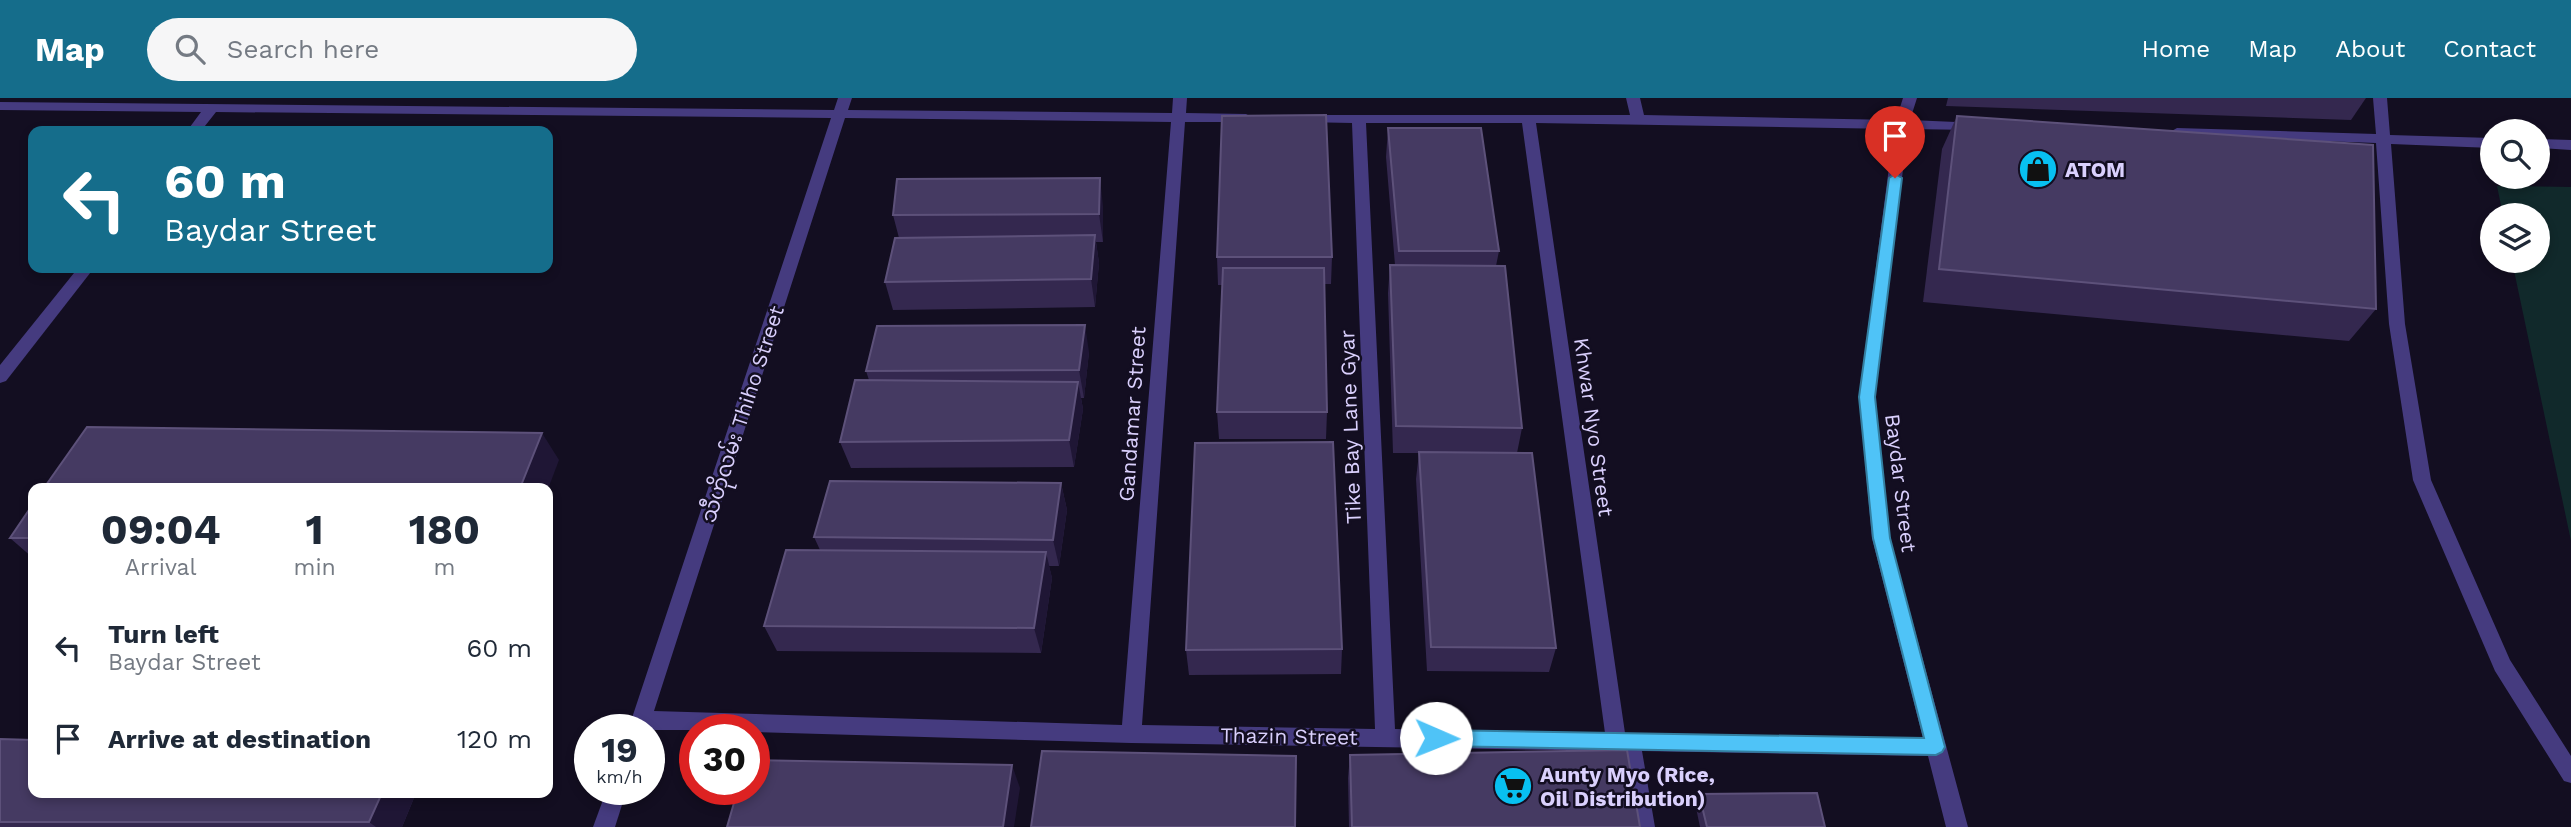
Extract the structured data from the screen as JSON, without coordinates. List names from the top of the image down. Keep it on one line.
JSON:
{"streets":{"street":["သီဟိုလမ်း Thiho Street","Gandamar Street","Tike Bay Lane Gyar","Khwar Nyo Street","Baydar Street","Thazin Street"]},"crossings":[["Gandamar Street","Thazin Street"],["Tike Bay Lane Gyar","Thazin Street"],["Khwar Nyo Street","Thazin Street"],["Baydar Street","Thazin Street"]],"places":{"shop":["ATOM"],"supermarket":["Aunty Myo (Rice, Oil Distribution)"]},"page":{"header":"Map","search":"Search here","nav":["Home","Map","About","Contact"],"turn":["60 m","Baydar Street"],"eta":["09:04","Arrival","1","min","180","m"],"list":[{"name":"Turn left","note":"Baydar Street","value":"60 m"},{"name":"Arrive at destination","value":"120 m"}],"speed":"19 km/h","limit":"30"}}
